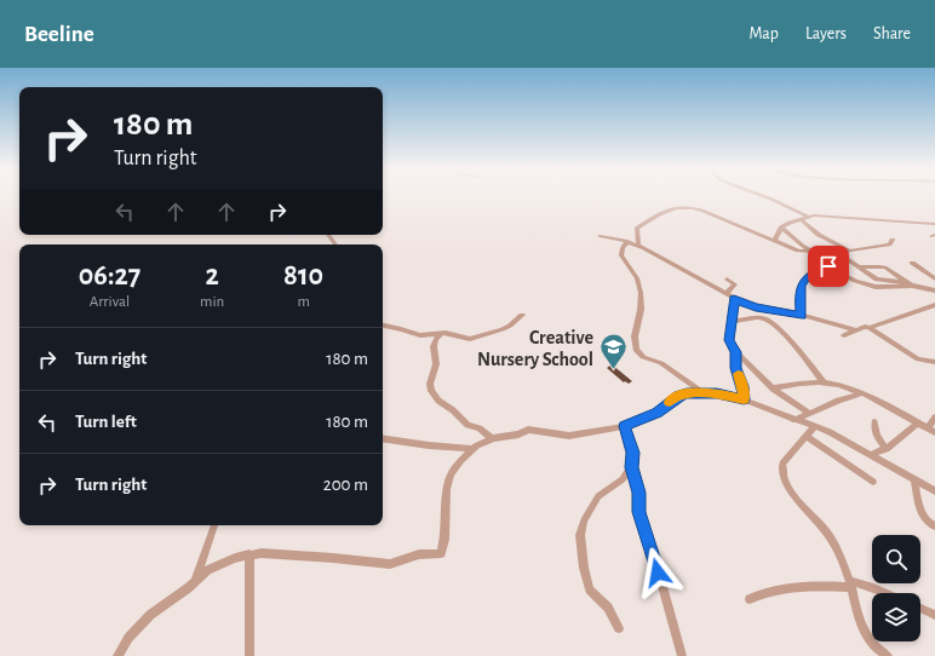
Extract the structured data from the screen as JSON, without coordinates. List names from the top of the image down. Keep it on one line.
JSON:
{"places":{"school or university":["Creative Nursery School"]},"page":{"header":"Beeline","nav":["Map","Layers","Share"],"turn":["180 m","Turn right"],"eta":["06:27","Arrival","2","min","810","m"],"list":[{"name":"Turn right","value":"180 m"},{"name":"Turn left","value":"180 m"},{"name":"Turn right","value":"200 m"}]}}
